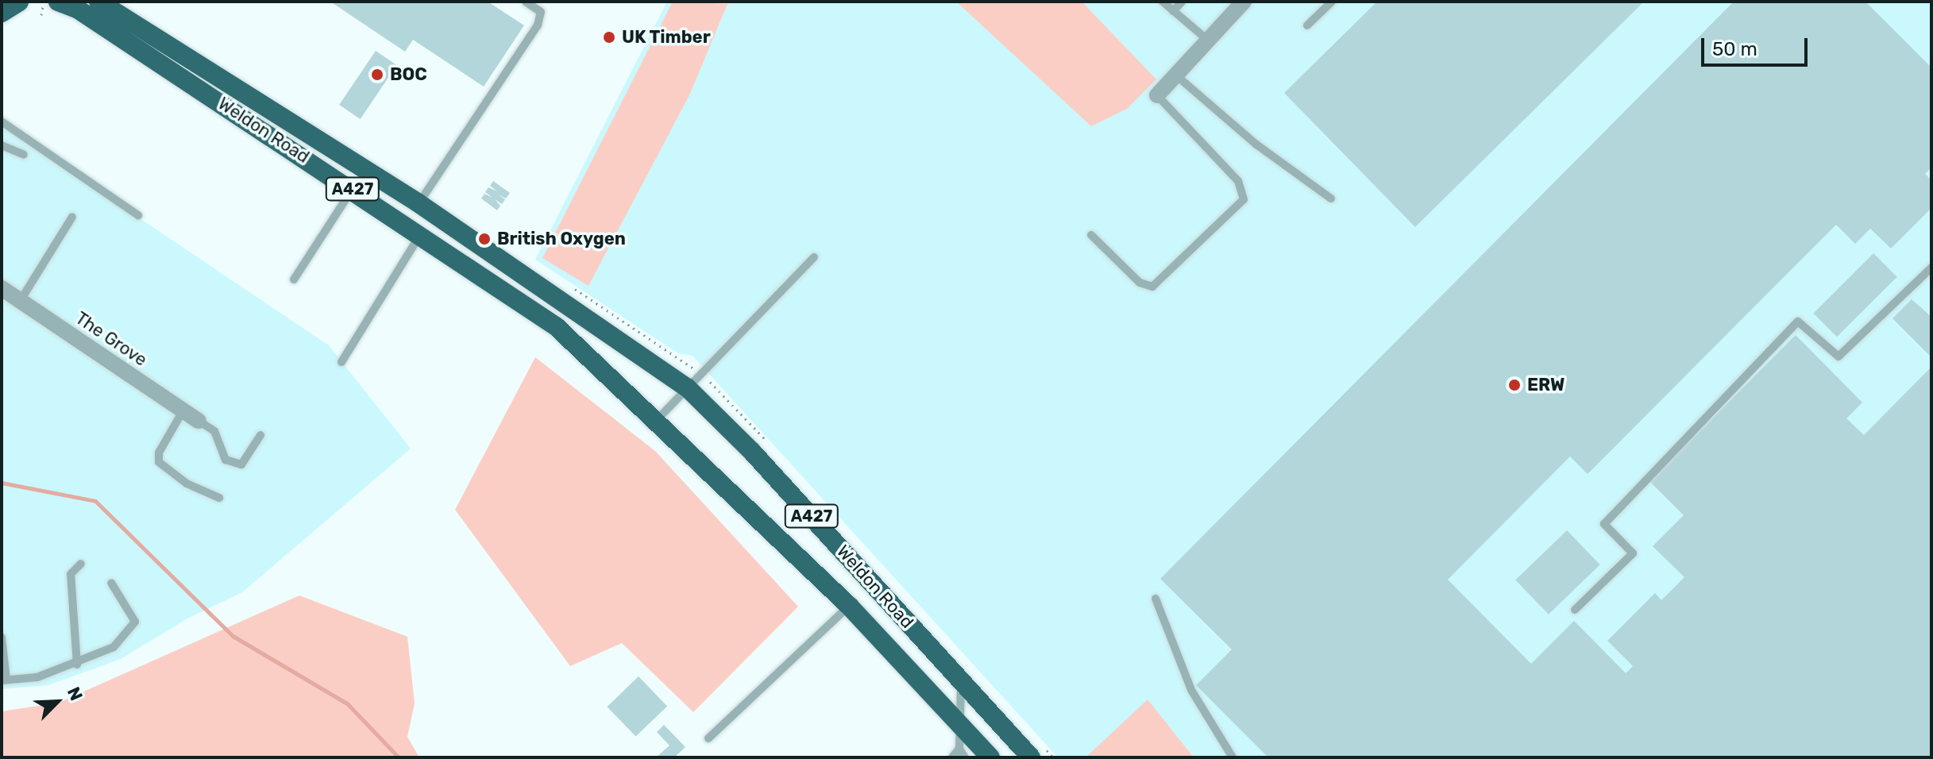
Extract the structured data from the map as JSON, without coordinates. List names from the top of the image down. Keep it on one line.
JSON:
{"streets":{"highway":["Weldon Road","A427"],"street":["The Grove"]},"places":["UK Timber","BOC","British Oxygen","ERW"],"scale_bar":"50 m","north":"top right"}
